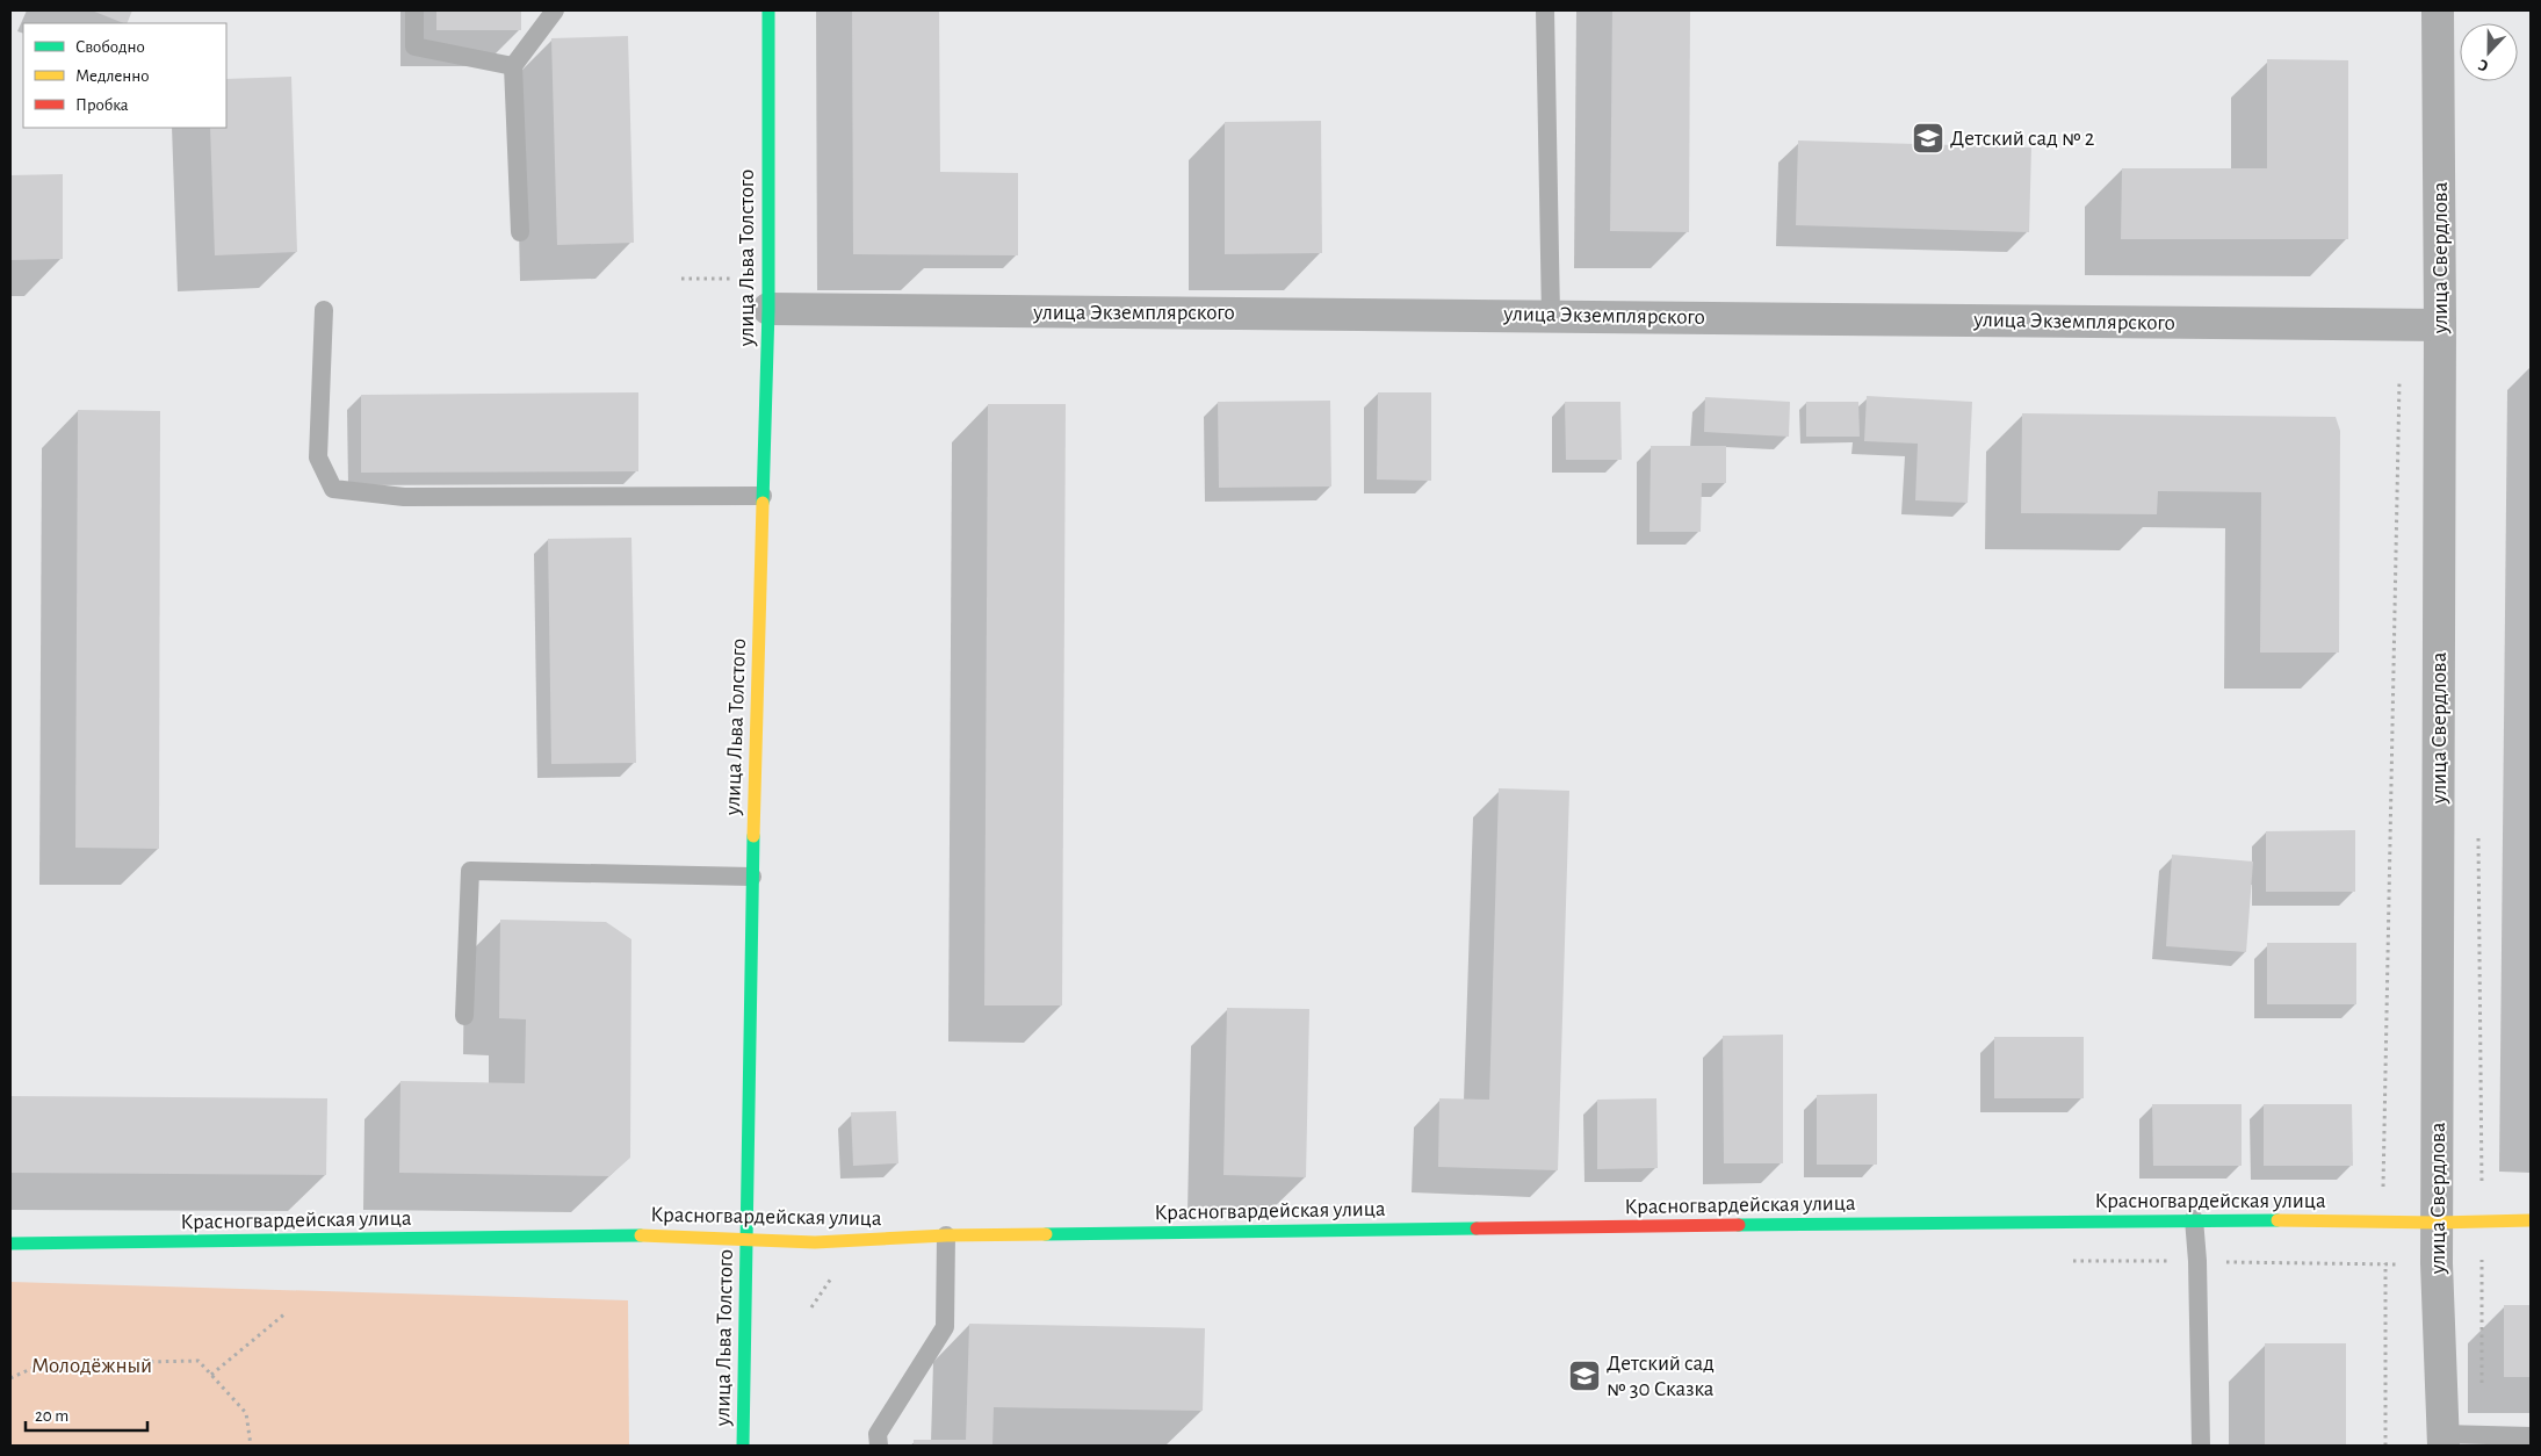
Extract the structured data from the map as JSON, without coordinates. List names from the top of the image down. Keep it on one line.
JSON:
{"streets":{"street":["улица Льва Толстого","улица Свердлова","улица Экземплярского","Красногвардейская улица"]},"crossings":[["улица Льва Толстого","улица Экземплярского"],["улица Льва Толстого","Красногвардейская улица"],["улица Свердлова","улица Экземплярского"],["улица Свердлова","Красногвардейская улица"]],"parks":["Молодёжный"],"places":{"school or university":["Детский сад № 2","Детский сад № 30 Сказка"]},"legend":["Свободно","Медленно","Пробка"],"scale_bar":"20 m","north":"bottom"}
